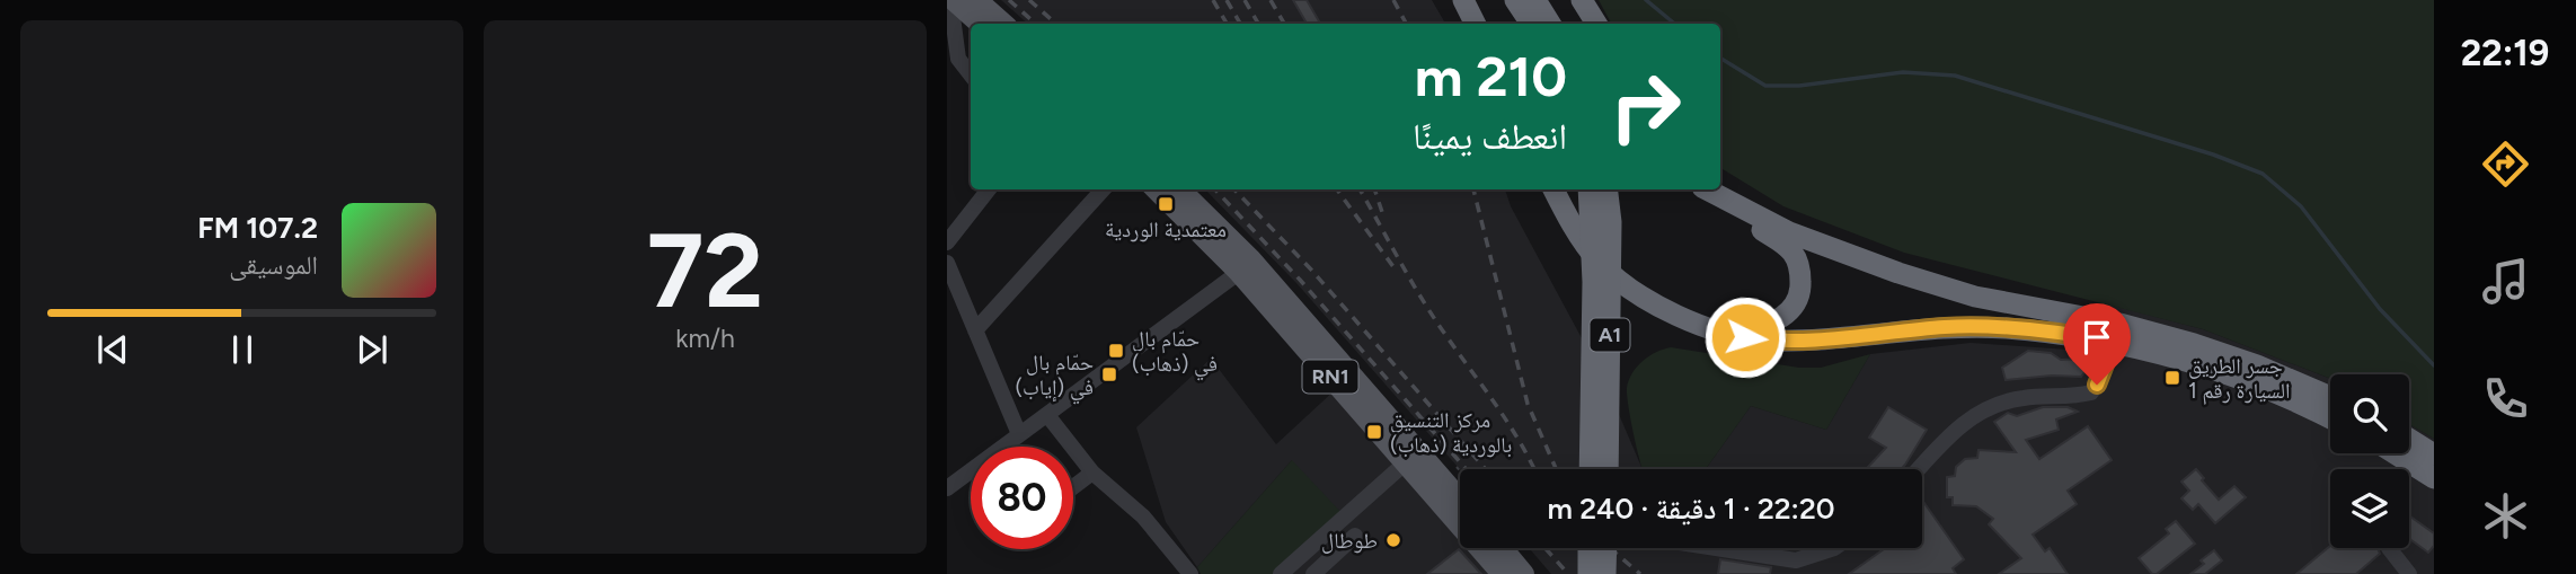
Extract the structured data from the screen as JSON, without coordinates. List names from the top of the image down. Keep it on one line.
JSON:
{"streets":{"highway":["A1"],"main road":["RN1"]},"places":{"transit":["معتمدية الوردية","حمّام بال في (ذهاب)","حمّام بال في (إياب)","جسر الطريق السيارة رقم 1","مركز التنسيق بالوردية (ذهاب)"],"other":["طوطال"]},"page":{"tabs":"22:19","tile":["72","km/h"],"turn":["210 m","انعطف يمينًا"],"song":["107.2 FM","الموسيقى"],"limit":"80","trip":"22:20 · 1 دقيقة · 240 m"}}
